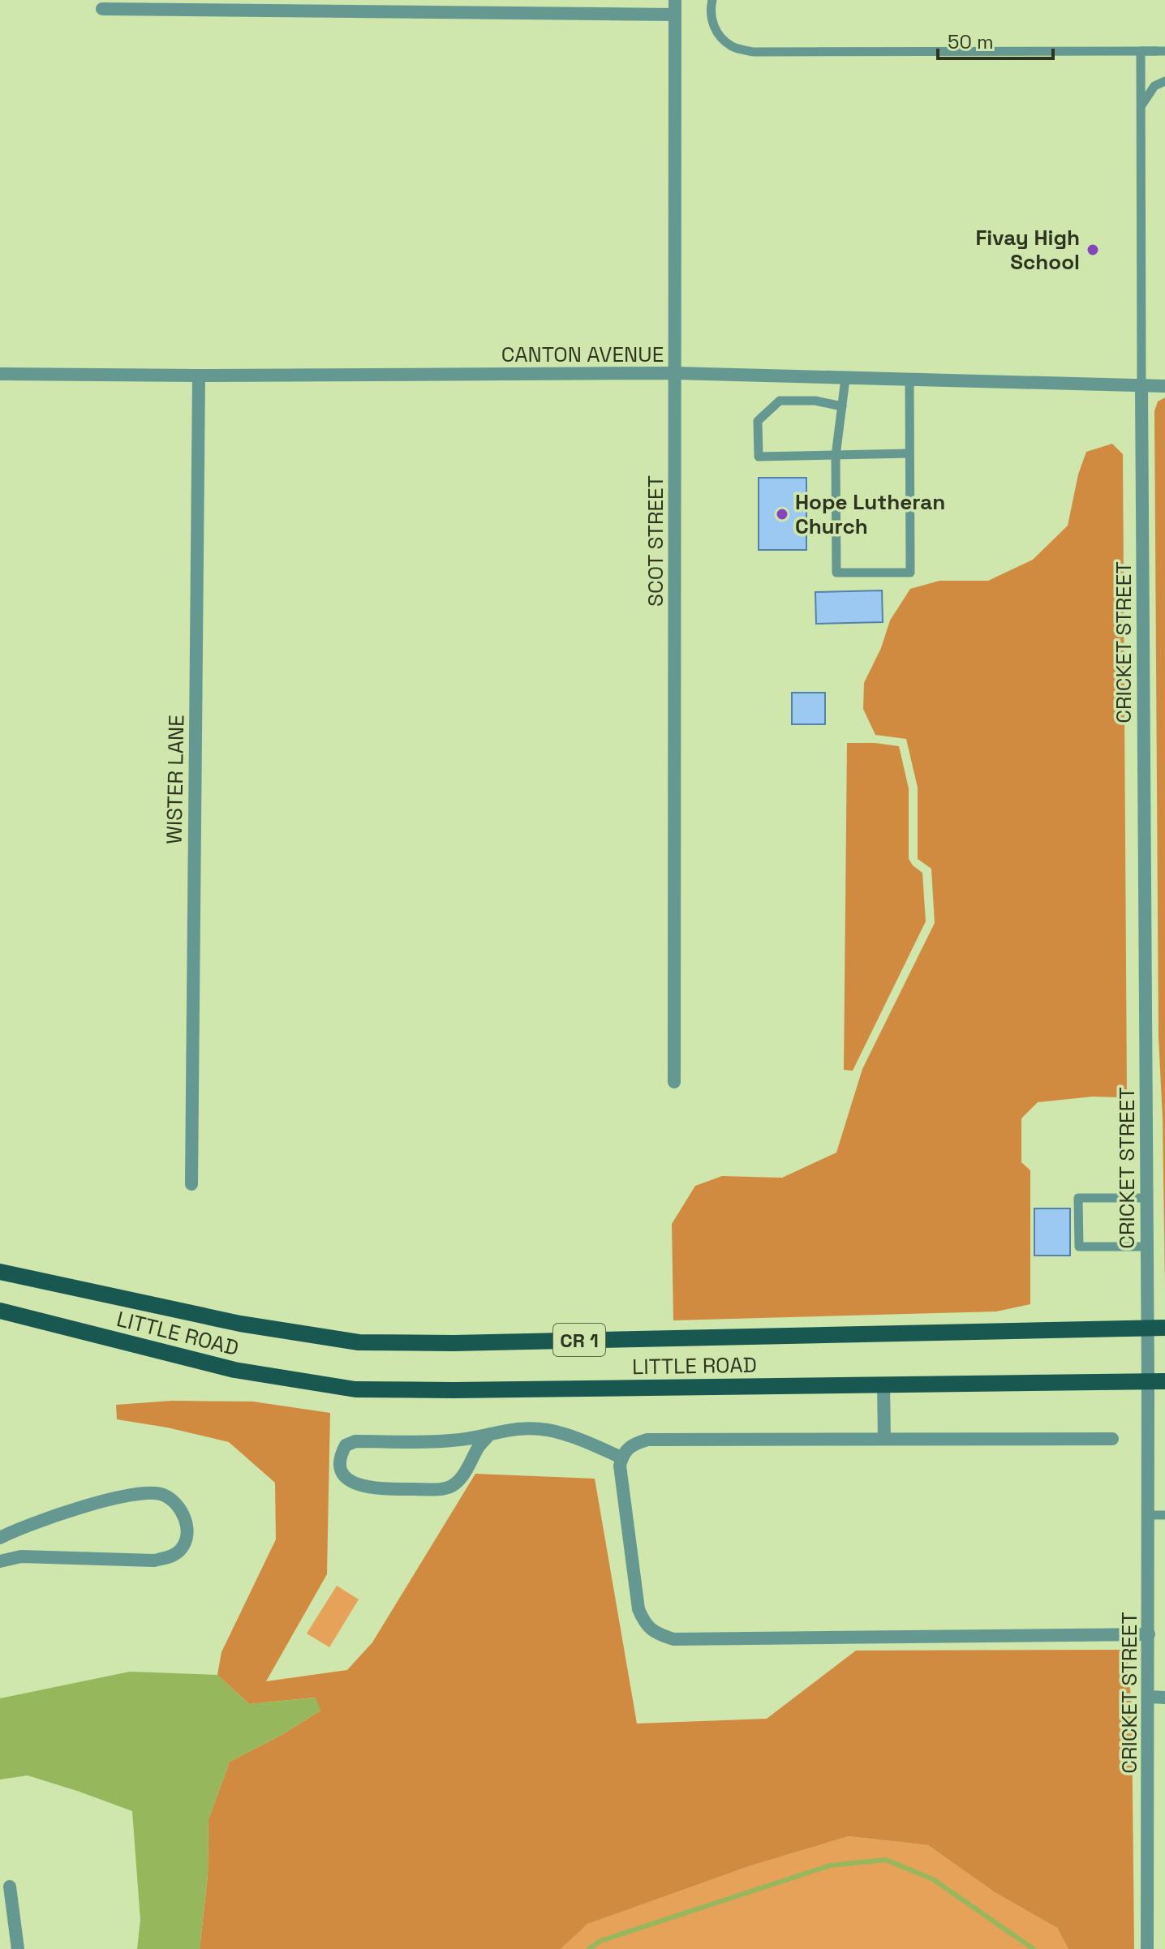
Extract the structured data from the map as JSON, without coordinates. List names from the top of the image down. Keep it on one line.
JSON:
{"streets":{"main road":["LITTLE ROAD","CR 1"],"street":["CANTON AVENUE","SCOT STREET","CRICKET STREET","WISTER LANE"]},"crossings":[["CANTON AVENUE","SCOT STREET"],["CANTON AVENUE","CRICKET STREET"],["CANTON AVENUE","WISTER LANE"],["CRICKET STREET","LITTLE ROAD"]],"places":["Fivay High School","Hope Lutheran Church"],"scale_bar":"50 m"}
